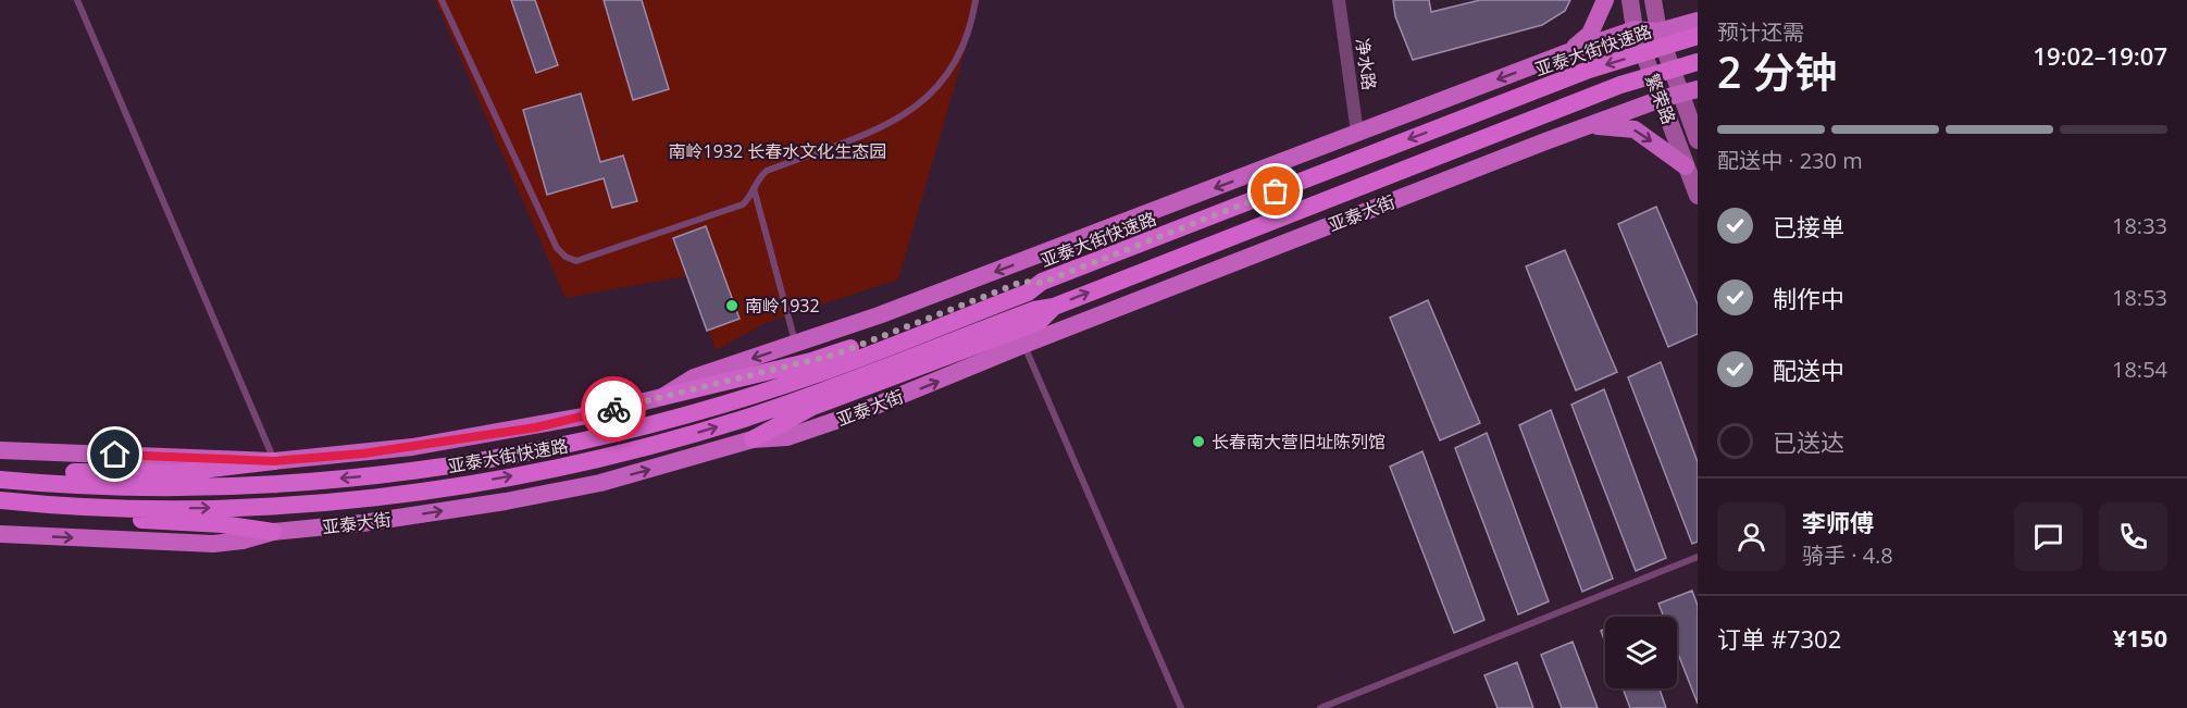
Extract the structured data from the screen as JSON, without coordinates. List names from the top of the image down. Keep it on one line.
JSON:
{"streets":{"highway":["亚泰大街快速路"],"main road":["繁荣路","亚泰大街"],"street":["净水路"]},"crossings":[["繁荣路","亚泰大街"]],"parks":["南岭1932 长春水文化生态园"],"places":["南岭1932","长春南大营旧址陈列馆"],"page":{"heading":["2 分钟","预计还需","19:02–19:07"],"panel":["李师傅","骑手 · 4.8","订单 #7302","¥150"],"bar":"配送中 · 230 m","list":[["已接单","18:33"],["制作中","18:53"],["配送中","18:54"],"已送达"]}}
